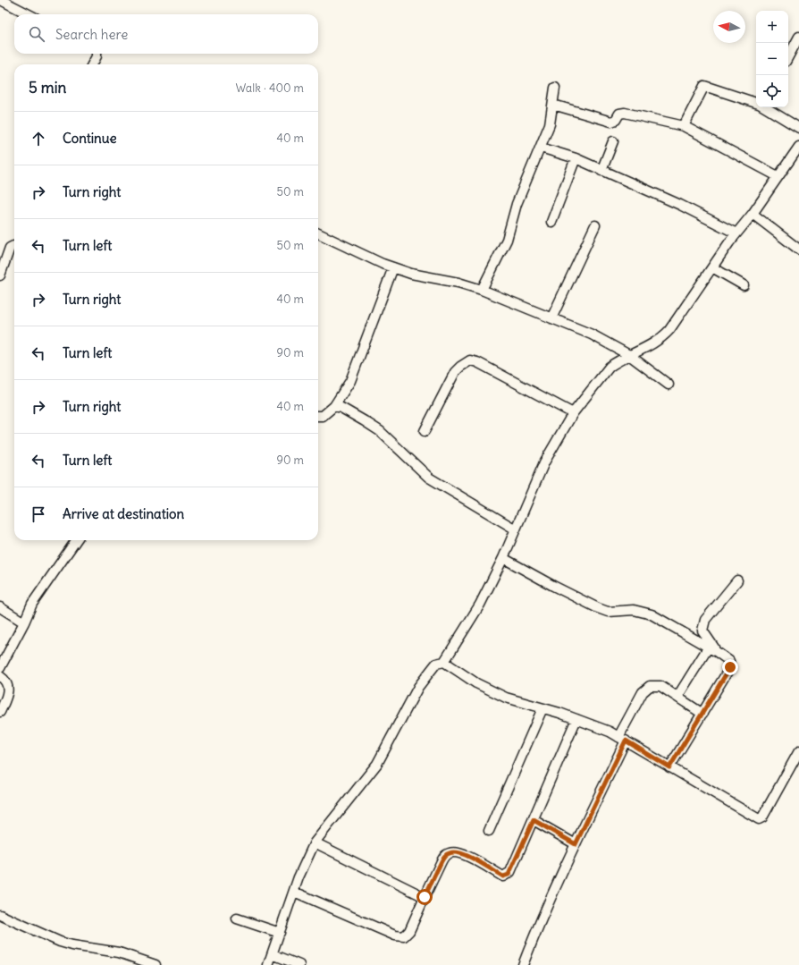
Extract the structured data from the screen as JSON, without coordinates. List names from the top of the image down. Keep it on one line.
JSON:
{"north":"left","page":{"map_buttons":["+","−"],"search":"Search here","heading":["5 min","Walk · 400 m"],"list":[["Continue","40 m"],["Turn right","50 m"],["Turn left","50 m"],["Turn right","40 m"],["Turn left","90 m"],["Turn right","40 m"],["Turn left","90 m"],"Arrive at destination"]}}
